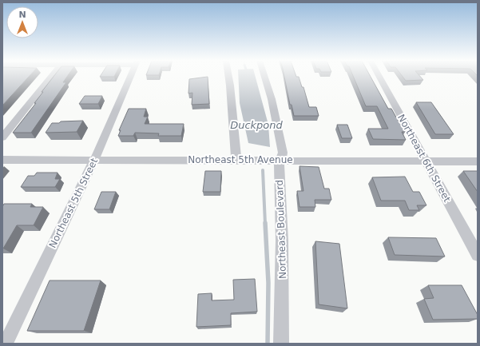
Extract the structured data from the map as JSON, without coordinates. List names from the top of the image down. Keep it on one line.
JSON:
{"streets":{"street":["Northeast 6th Street","Northeast 5th Avenue","Northeast 5th Street","Northeast Boulevard"]},"crossings":[["Northeast 6th Street","Northeast 5th Avenue"],["Northeast 5th Avenue","Northeast 5th Street"],["Northeast 5th Avenue","Northeast Boulevard"]],"water":["Duckpond"],"north":"top"}
